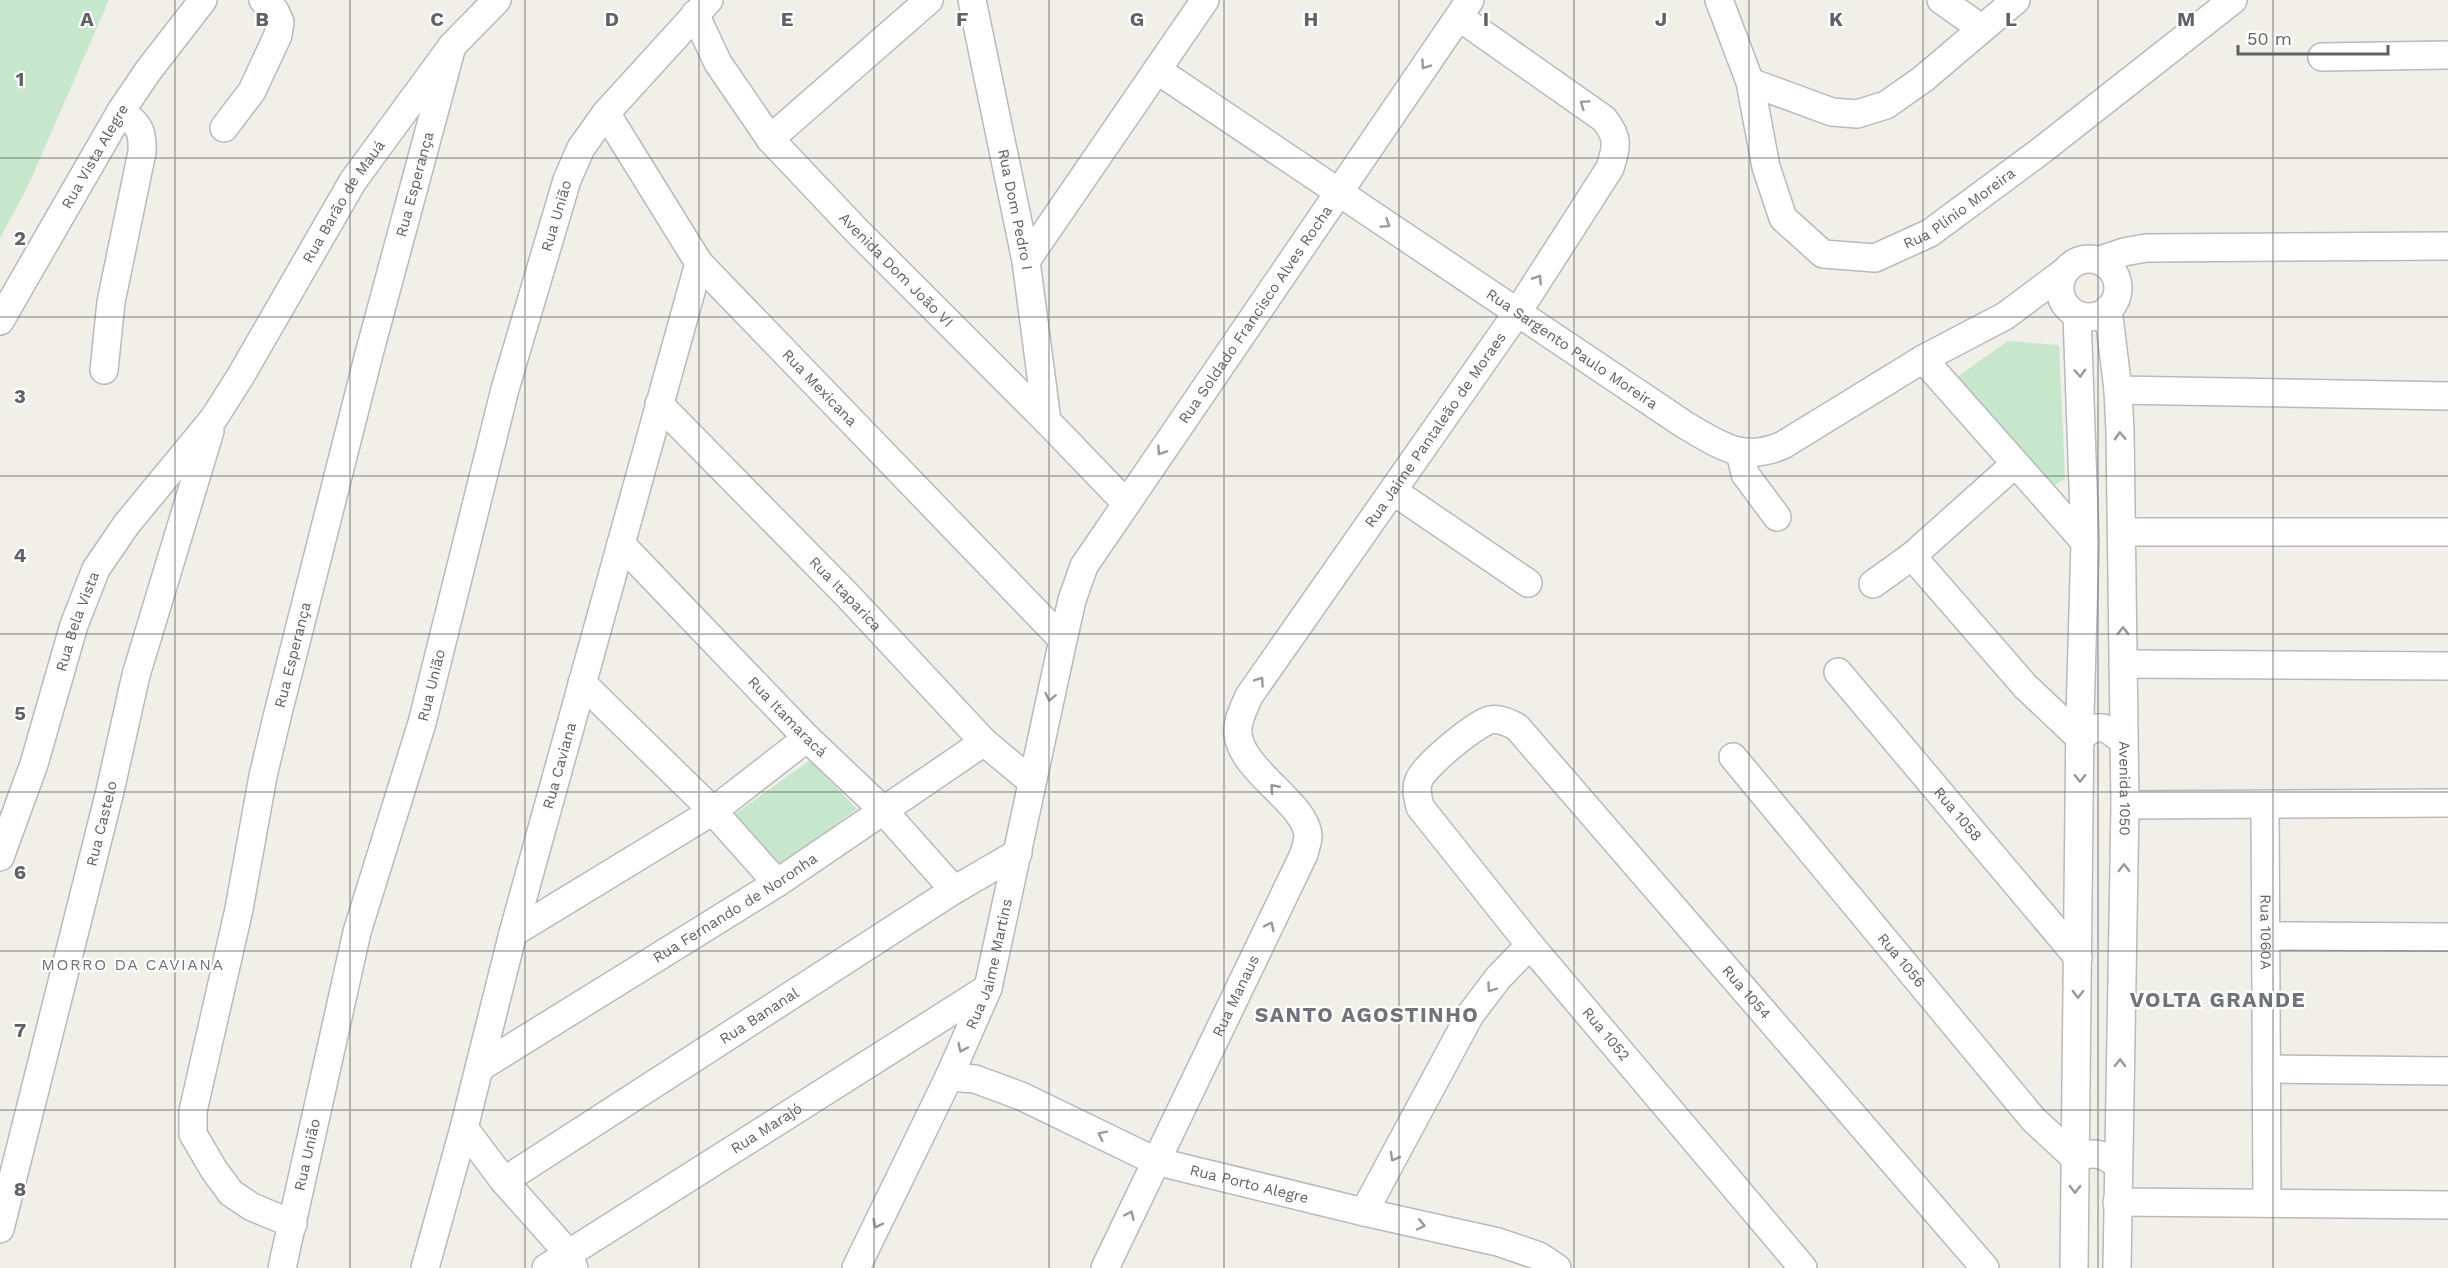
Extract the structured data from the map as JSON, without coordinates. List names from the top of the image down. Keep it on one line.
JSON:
{"streets":{"street":["Rua Vista Alegre","Rua Esperança","Rua Barão de Mauá","Rua Plínio Moreira","Rua Dom Pedro I","Rua União","Avenida Dom João VI","Rua Soldado Francisco Alves Rocha","Rua Sargento Paulo Moreira","Rua Mexicana","Rua Jaime Pantaleão de Moraes","Rua Itaparica","Rua Bela Vista","Rua Itamaracá","Rua Caviana","Avenida 1050","Rua 1058","Rua Castelo","Rua Fernando de Noronha","Rua 1060A","Rua 1056","Rua Jaime Martins","Rua 1054","Rua Manaus","Rua Bananal","Rua 1052","Rua Marajó","Rua Porto Alegre"]},"crossings":[["Rua Esperança","Rua Barão de Mauá"],["Rua Esperança","Rua União"],["Rua Barão de Mauá","Rua Bela Vista"],["Rua Barão de Mauá","Rua Castelo"],["Rua Dom Pedro I","Avenida Dom João VI"],["Rua União","Avenida Dom João VI"],["Rua União","Rua Mexicana"],["Avenida Dom João VI","Rua Soldado Francisco Alves Rocha"],["Rua Soldado Francisco Alves Rocha","Rua Sargento Paulo Moreira"],["Rua Soldado Francisco Alves Rocha","Rua Mexicana"],["Rua Soldado Francisco Alves Rocha","Rua Jaime Pantaleão de Moraes"],["Rua Soldado Francisco Alves Rocha","Rua Jaime Martins"],["Rua Sargento Paulo Moreira","Rua Jaime Pantaleão de Moraes"],["Rua Sargento Paulo Moreira","Avenida 1050"],["Rua Mexicana","Rua Caviana"],["Rua Mexicana","Rua Jaime Martins"],["Rua Jaime Pantaleão de Moraes","Rua Manaus"],["Rua Itaparica","Rua Caviana"],["Rua Itaparica","Rua Fernando de Noronha"],["Rua Itaparica","Rua Jaime Martins"],["Rua Bela Vista","Rua Castelo"],["Rua Itamaracá","Rua Caviana"],["Rua Itamaracá","Rua Fernando de Noronha"],["Rua Itamaracá","Rua Bananal"],["Rua Caviana","Rua Fernando de Noronha"],["Rua Jaime Martins","Rua Bananal"],["Rua Jaime Martins","Rua Marajó"],["Rua Jaime Martins","Rua Porto Alegre"],["Rua 1054","Rua 1052"],["Rua Manaus","Rua Porto Alegre"]],"one_way":["Rua Jaime Pantaleão de Moraes","Rua Jaime Martins"],"districts":["MORRO DA CAVIANA","VOLTA GRANDE","SANTO AGOSTINHO"],"scale_bar":"50 m","grid":{"columns":["A","B","C","D","E","F","G","H","I","J","K","L","M"],"rows":["1","2","3","4","5","6","7","8"]}}
